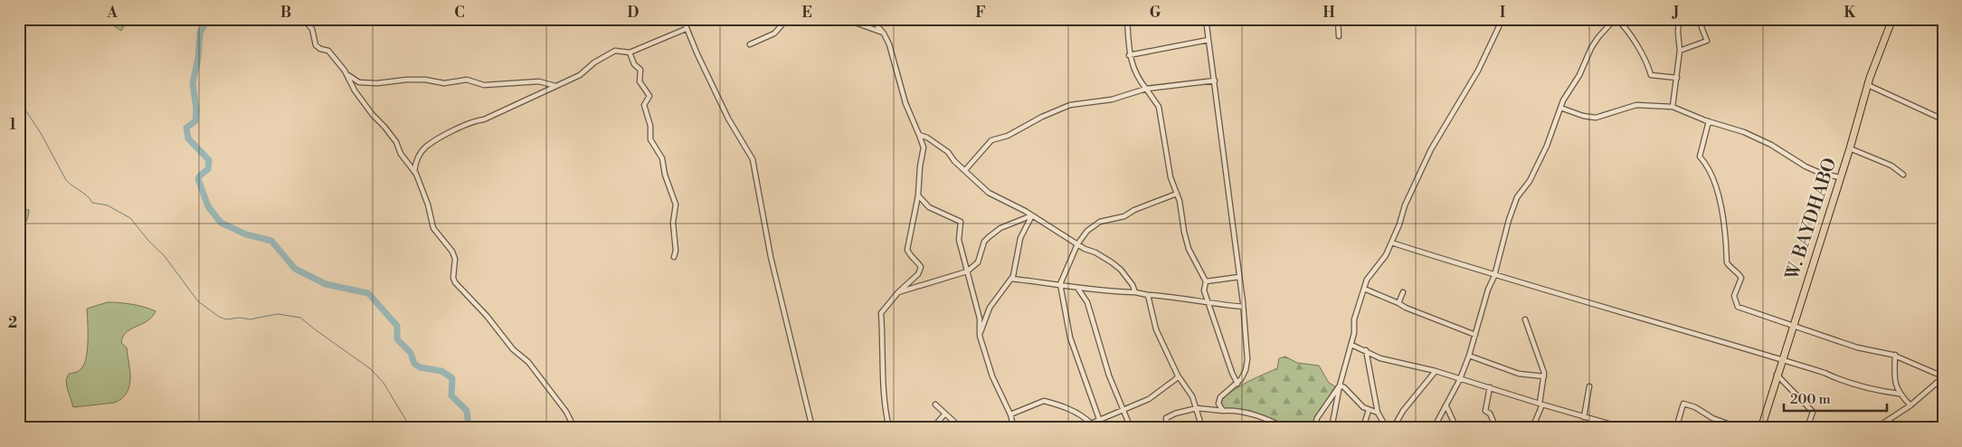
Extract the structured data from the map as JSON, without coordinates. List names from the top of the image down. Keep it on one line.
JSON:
{"streets":{"main road":["W. BAYDHABO"]},"scale_bar":"200 m","grid":{"columns":["A","B","C","D","E","F","G","H","I","J","K"],"rows":["1","2"]}}
